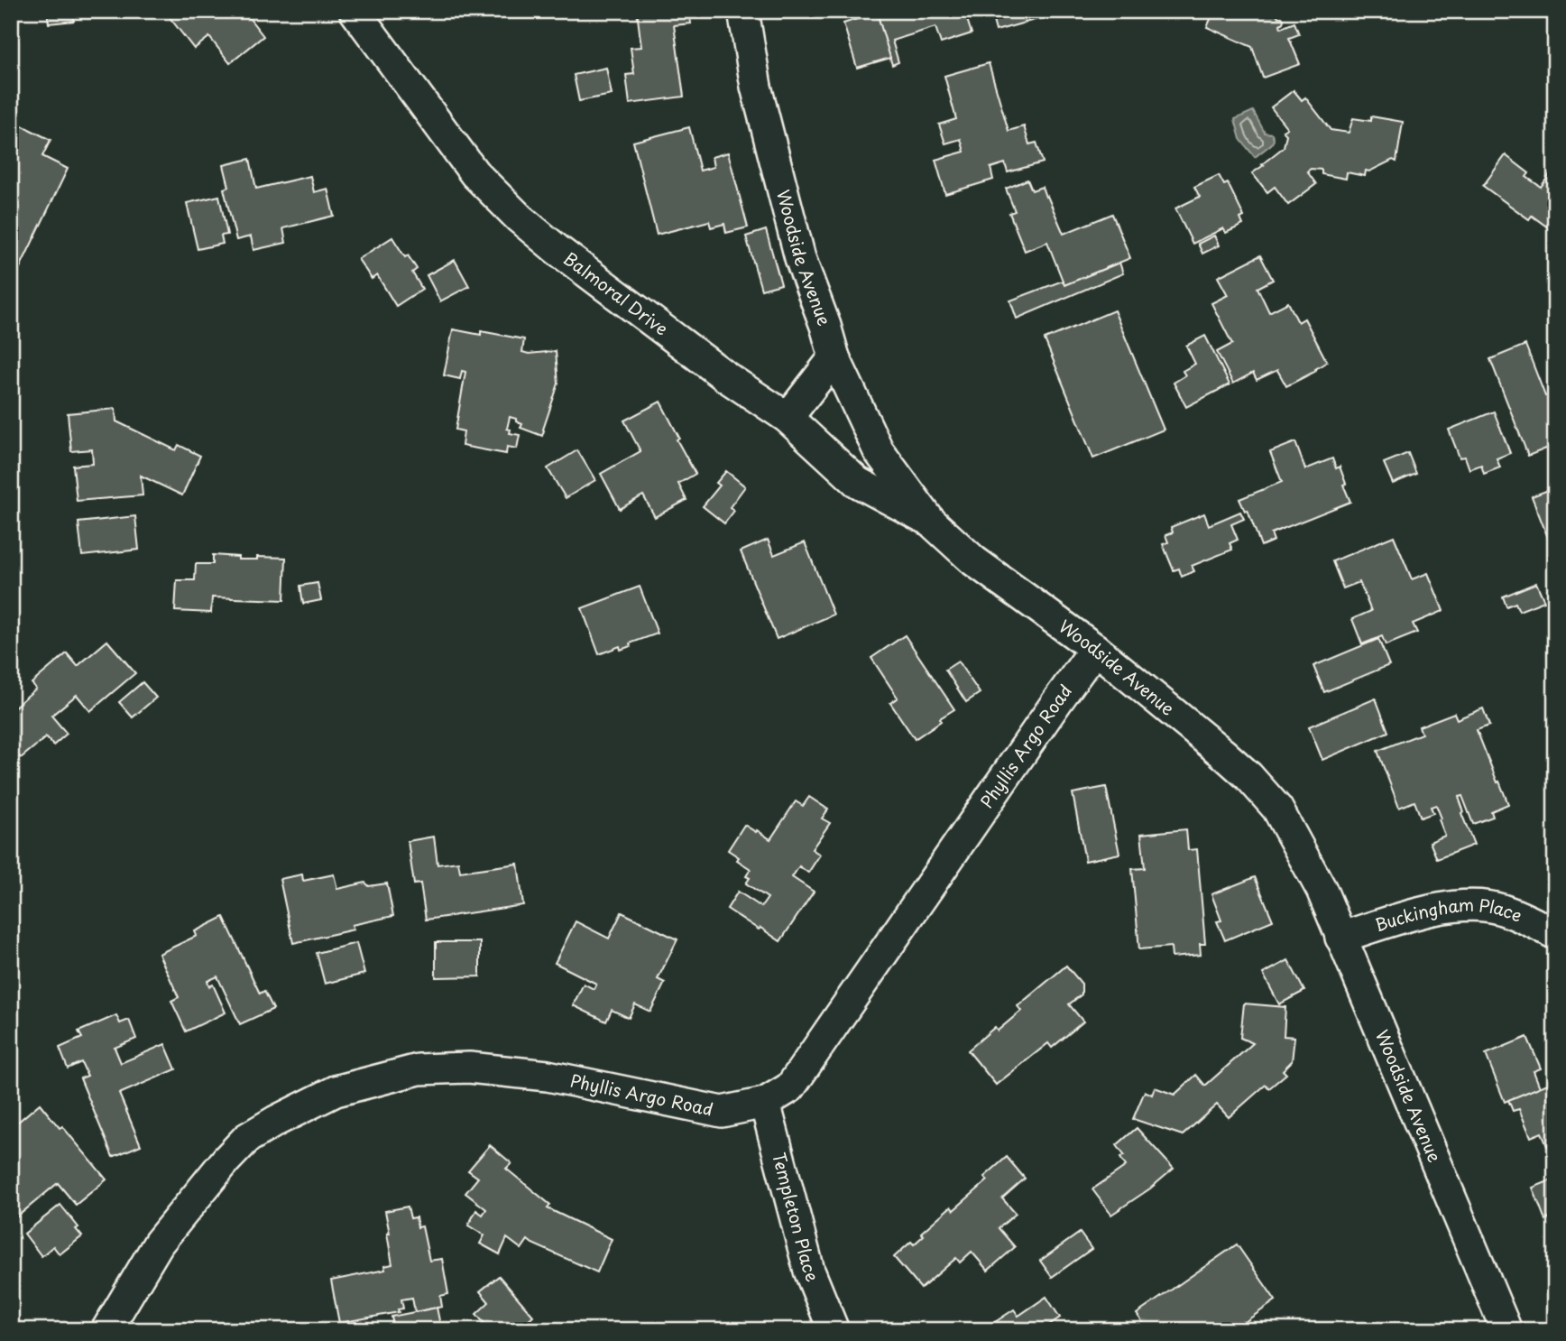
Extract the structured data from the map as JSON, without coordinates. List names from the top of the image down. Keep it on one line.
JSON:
{"streets":{"street":["Woodside Avenue","Balmoral Drive","Phyllis Argo Road","Buckingham Place","Templeton Place"]},"crossings":[["Woodside Avenue","Balmoral Drive"],["Woodside Avenue","Phyllis Argo Road"],["Woodside Avenue","Buckingham Place"],["Phyllis Argo Road","Templeton Place"]]}
